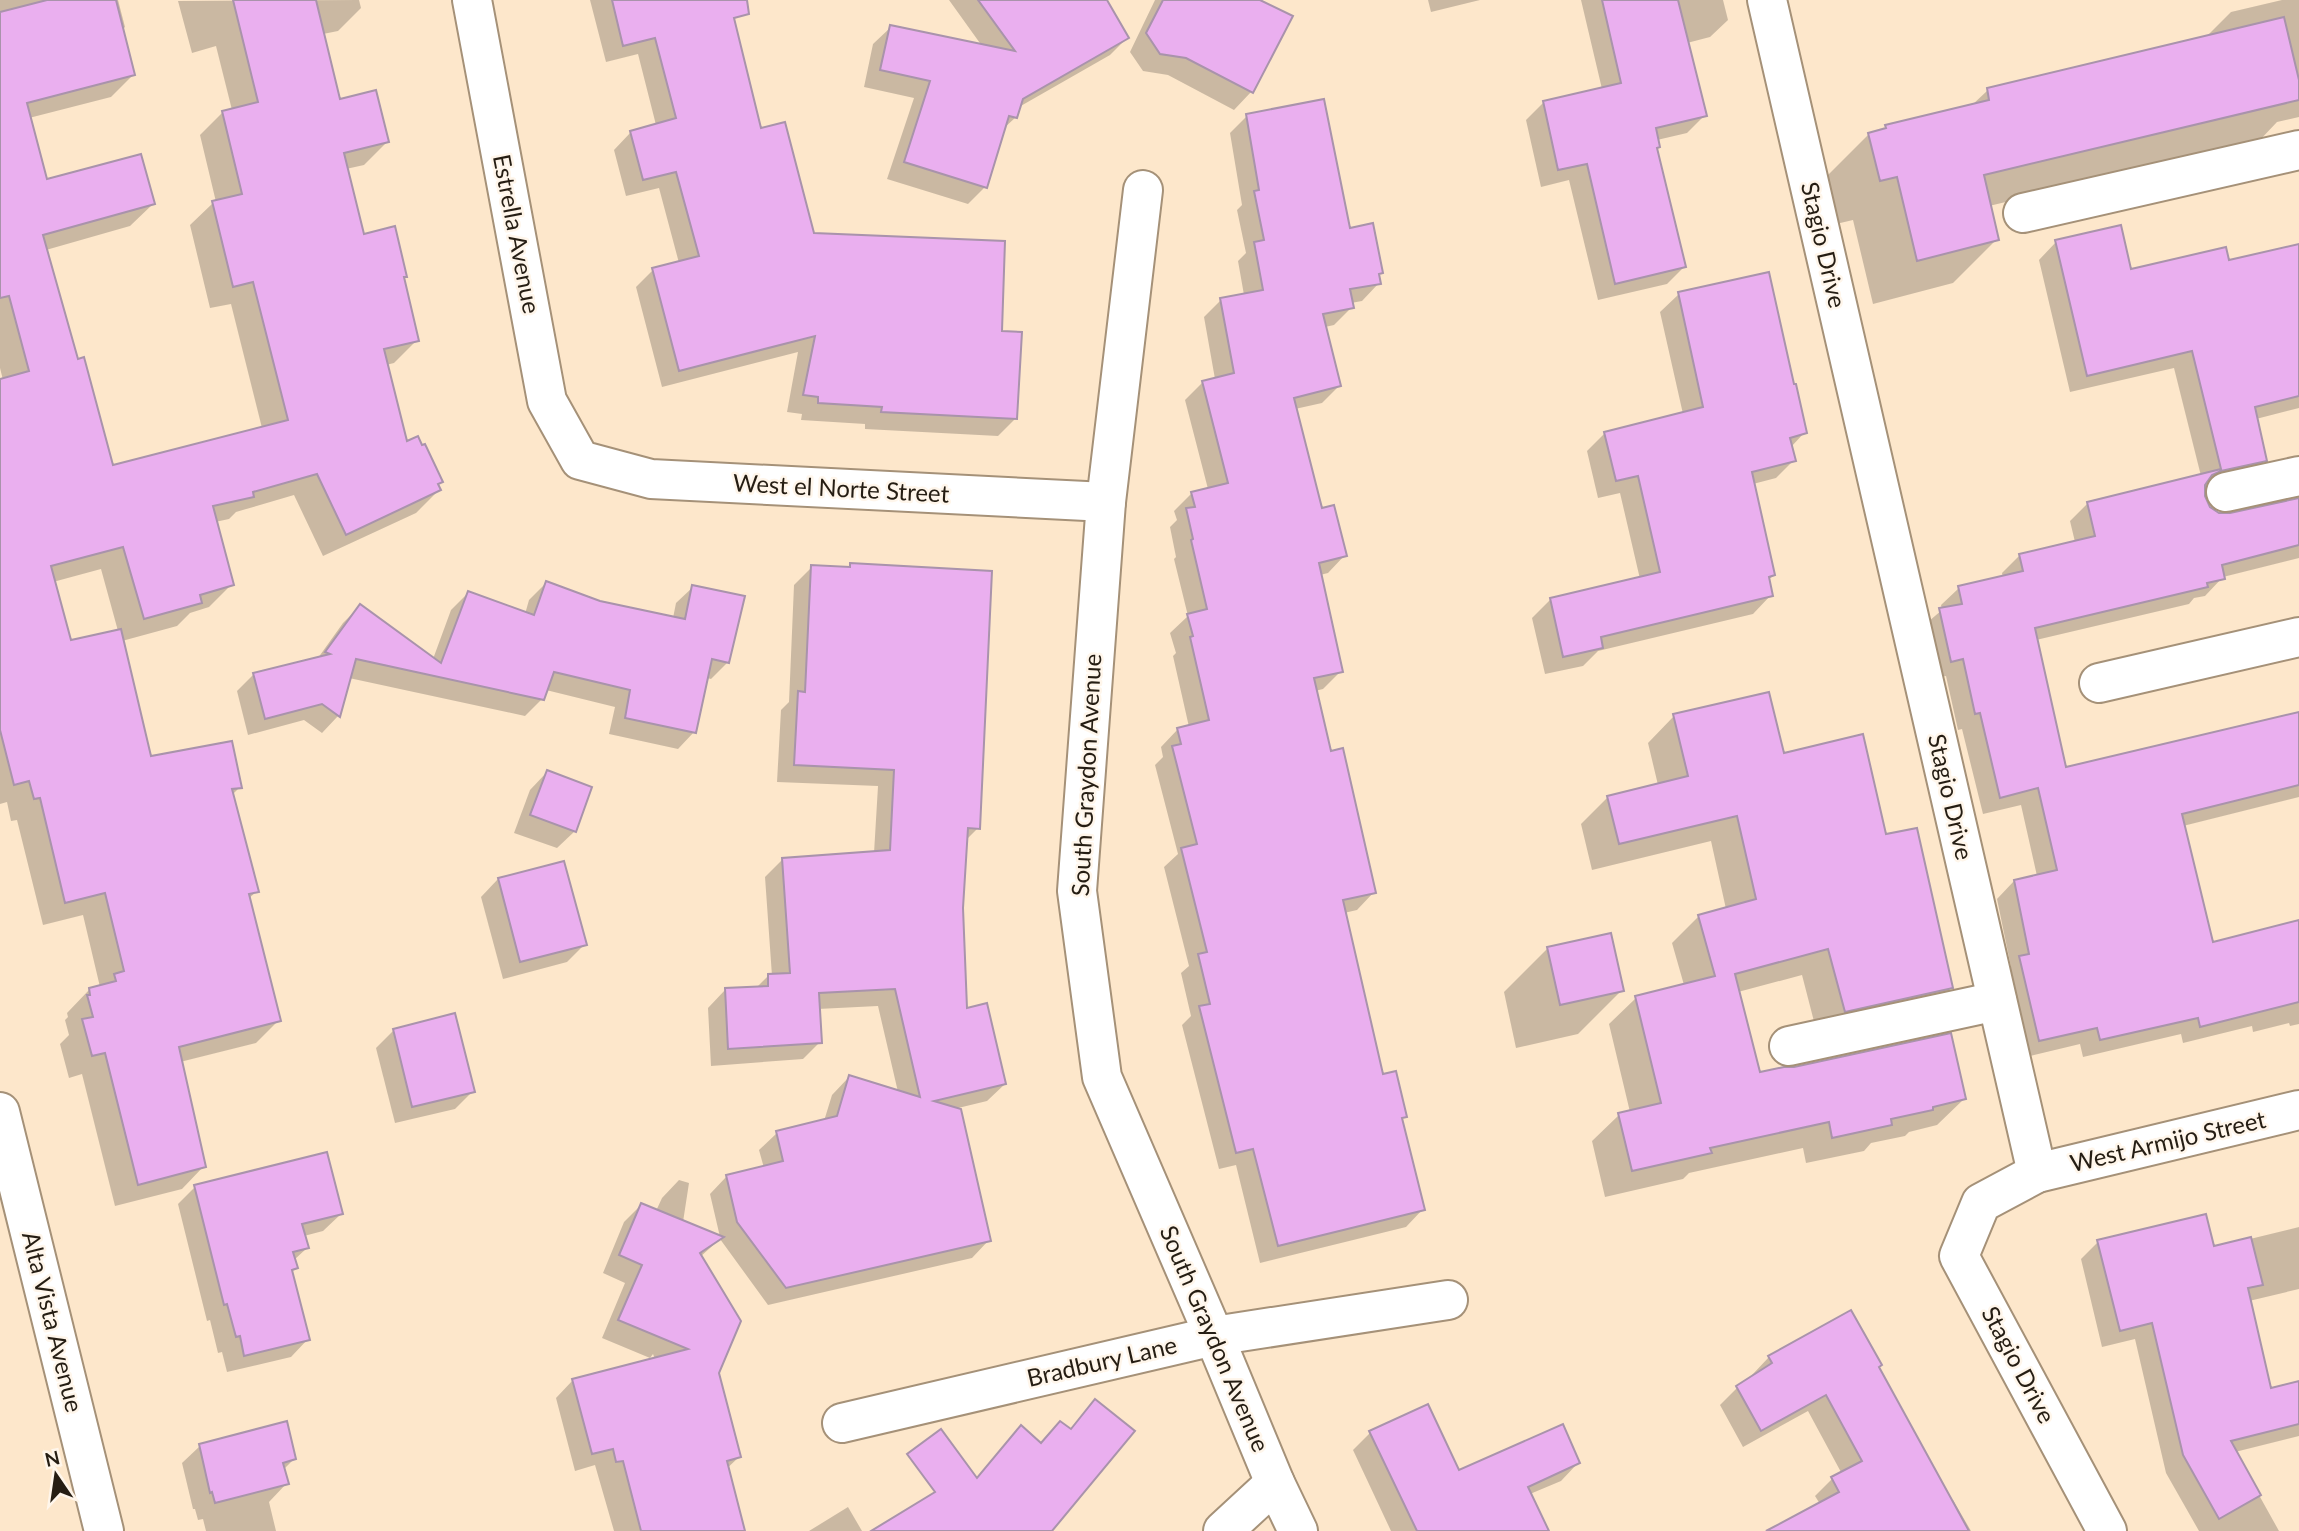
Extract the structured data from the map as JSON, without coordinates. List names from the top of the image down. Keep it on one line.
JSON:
{"streets":{"street":["Estrella Avenue","Stagio Drive","West el Norte Street","South Graydon Avenue","West Armijo Street","Alta Vista Avenue","Bradbury Lane"]},"crossings":[["Estrella Avenue","West el Norte Street"],["Stagio Drive","West Armijo Street"],["West el Norte Street","South Graydon Avenue"],["South Graydon Avenue","Bradbury Lane"]],"north":"top"}
